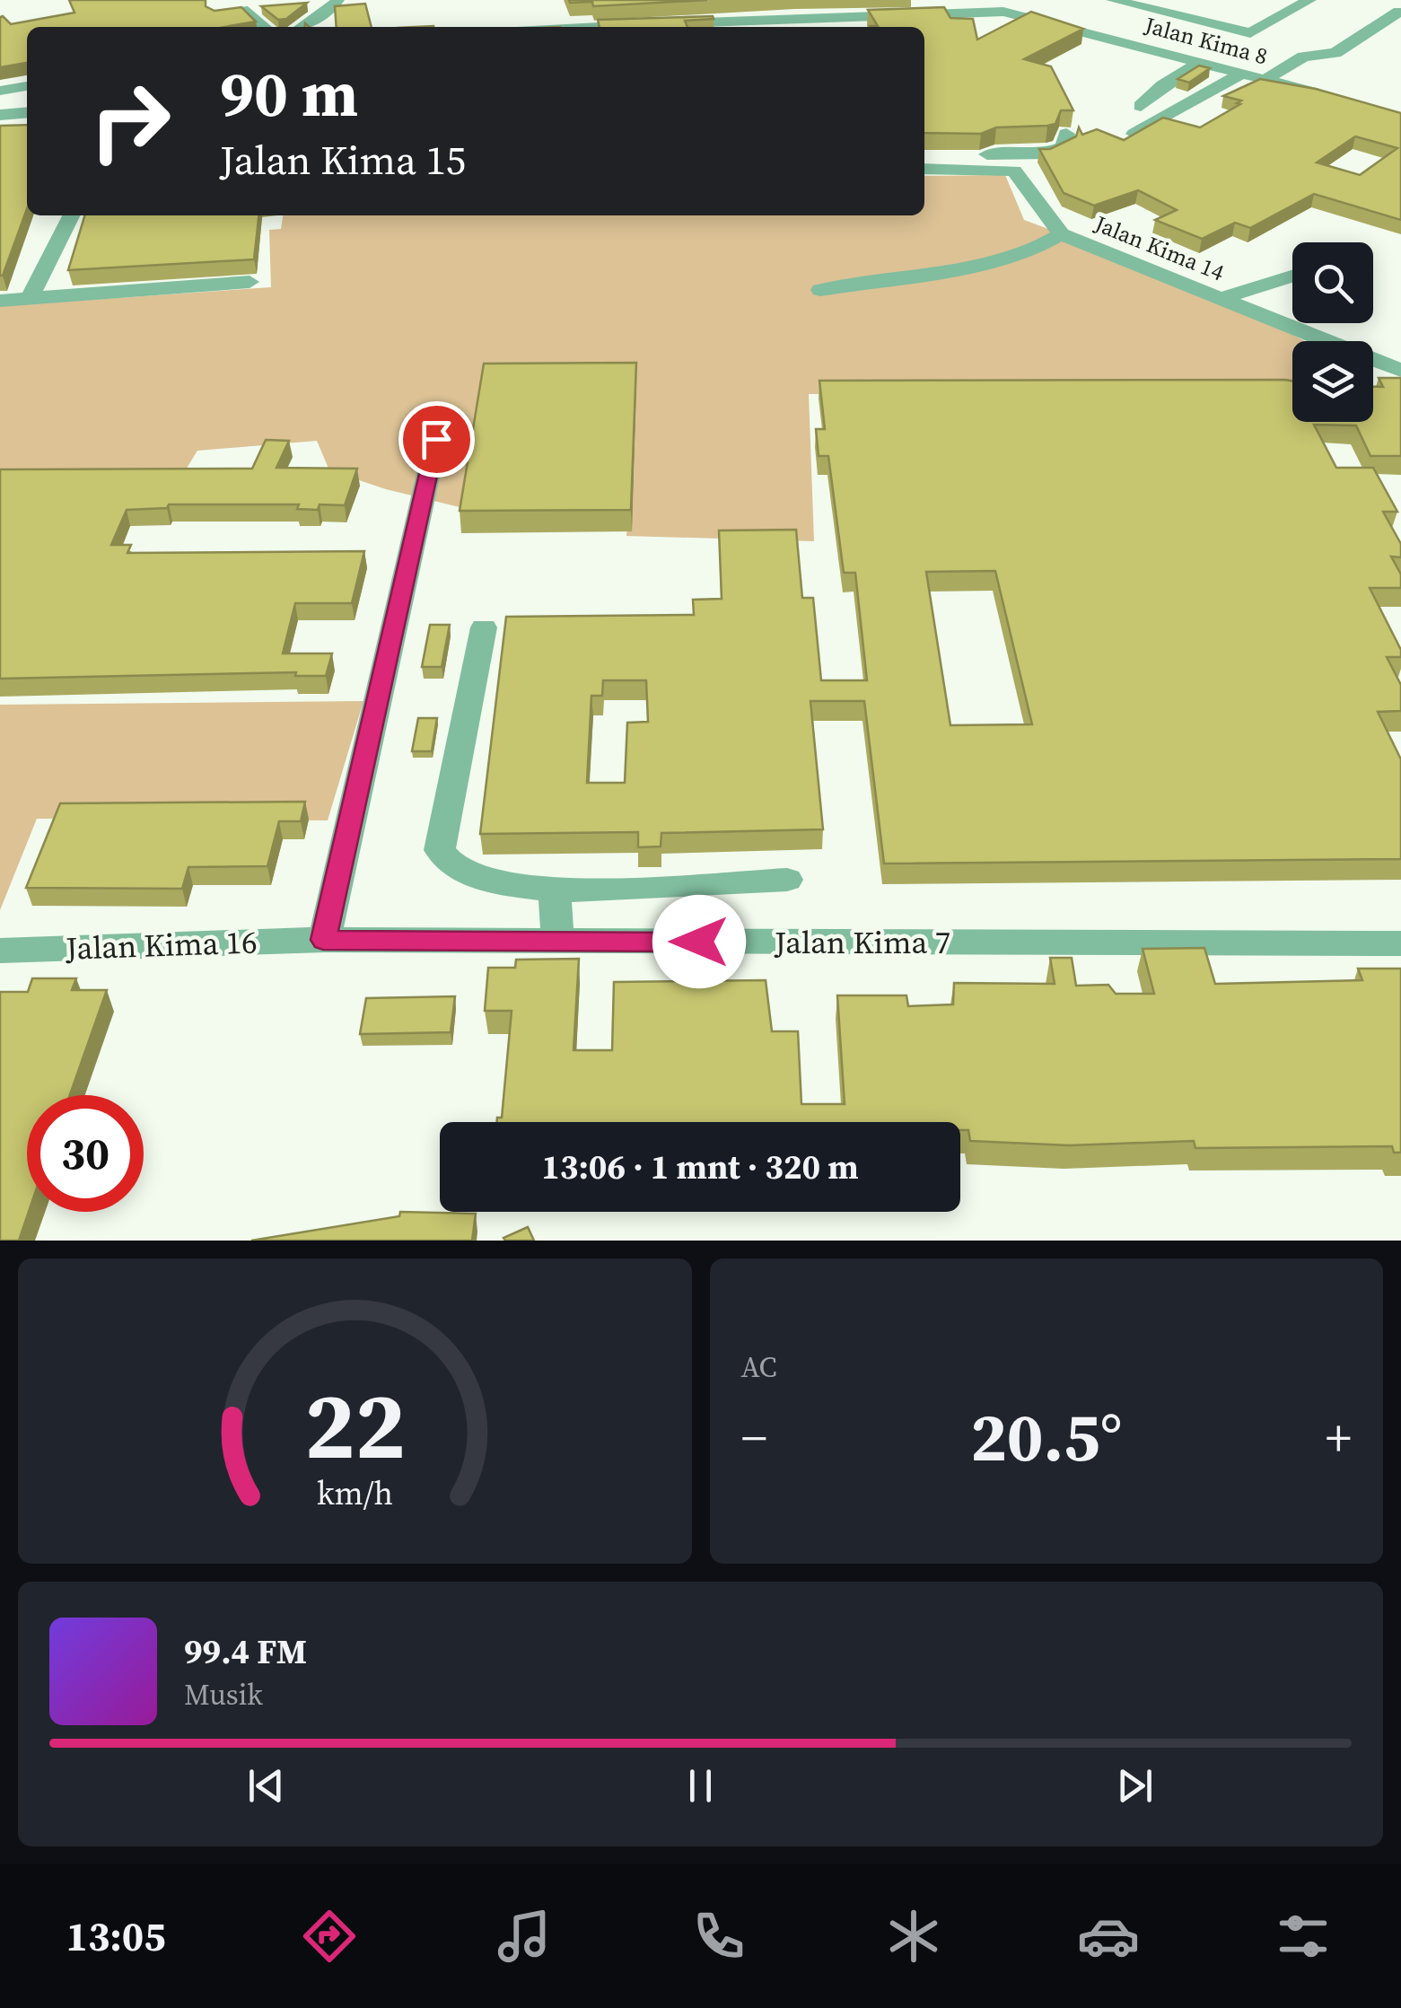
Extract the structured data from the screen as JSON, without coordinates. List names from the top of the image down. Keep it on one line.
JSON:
{"streets":{"street":["Jalan Kima 8","Jalan Kima 14","Jalan Kima 7","Jalan Kima 16"]},"crossings":[["Jalan Kima 7","Jalan Kima 16"]],"page":{"turn":["90 m","Jalan Kima 15"],"limit":"30","trip":"13:06 · 1 mnt · 320 m","tile":"AC","heat":["−","20.5°","+"],"song":["99.4 FM","Musik"],"tabs":"13:05","gauge":["22","km/h"]}}
